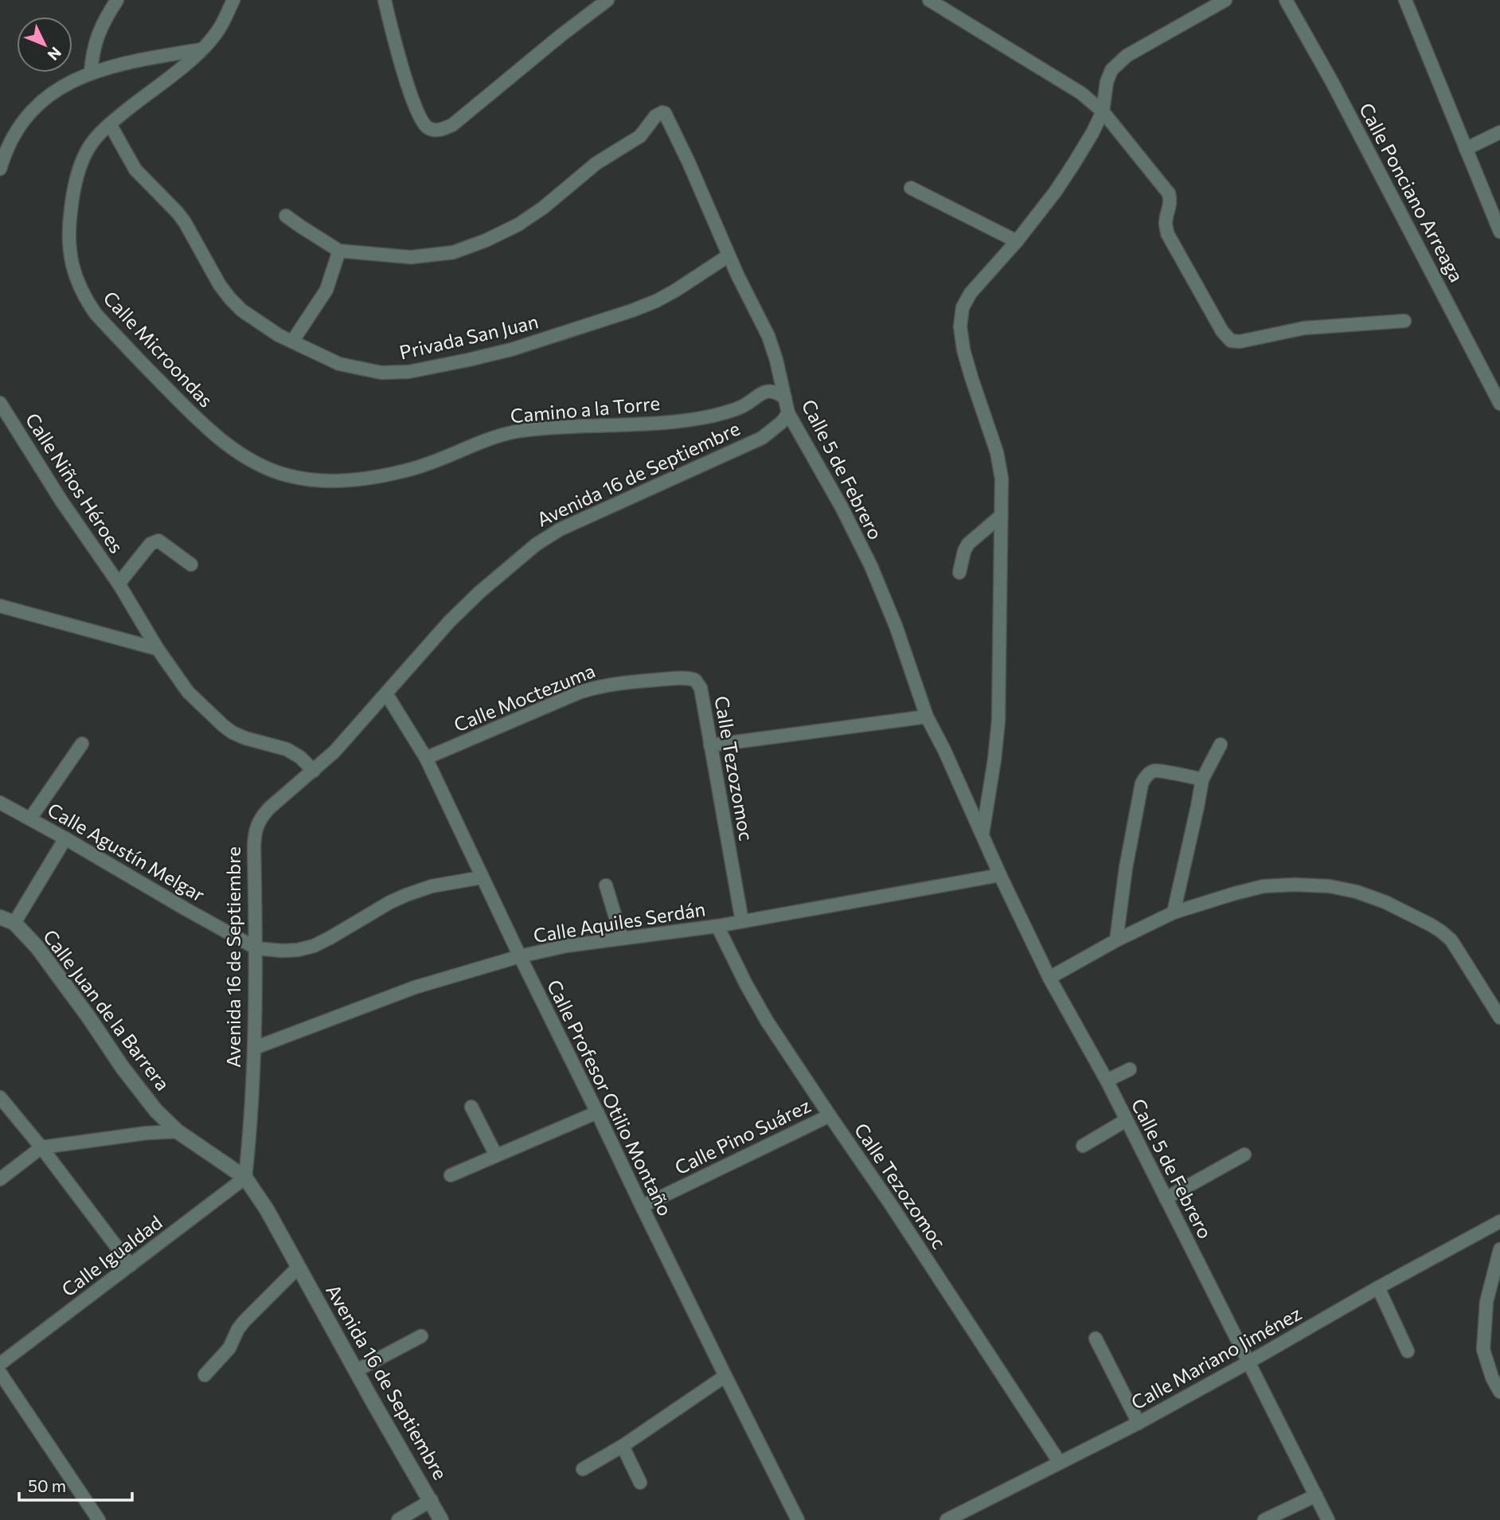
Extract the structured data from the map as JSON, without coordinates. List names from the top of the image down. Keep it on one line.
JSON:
{"streets":{"street":["Calle Ponciano Arreaga","Privada San Juan","Calle Microondas","Camino a la Torre","Calle 5 de Febrero","Avenida 16 de Septiembre","Calle Niños Héroes","Calle Moctezuma","Calle Tezozomoc","Calle Agustín Melgar","Calle Aquiles Serdán","Calle Juan de la Barrera","Calle Profesor Otilio Montaño","Calle Pino Suárez","Calle Igualdad","Calle Mariano Jiménez"]},"crossings":[["Privada San Juan","Calle Microondas"],["Privada San Juan","Calle 5 de Febrero"],["Calle Microondas","Camino a la Torre"],["Camino a la Torre","Calle 5 de Febrero"],["Calle 5 de Febrero","Avenida 16 de Septiembre"],["Calle 5 de Febrero","Calle Aquiles Serdán"],["Calle 5 de Febrero","Calle Mariano Jiménez"],["Avenida 16 de Septiembre","Calle Niños Héroes"],["Avenida 16 de Septiembre","Calle Agustín Melgar"],["Avenida 16 de Septiembre","Calle Aquiles Serdán"],["Avenida 16 de Septiembre","Calle Juan de la Barrera"],["Avenida 16 de Septiembre","Calle Profesor Otilio Montaño"],["Avenida 16 de Septiembre","Calle Igualdad"],["Calle Moctezuma","Calle Tezozomoc"],["Calle Moctezuma","Calle Profesor Otilio Montaño"],["Calle Tezozomoc","Calle Aquiles Serdán"],["Calle Tezozomoc","Calle Pino Suárez"],["Calle Tezozomoc","Calle Mariano Jiménez"],["Calle Agustín Melgar","Calle Profesor Otilio Montaño"],["Calle Aquiles Serdán","Calle Profesor Otilio Montaño"],["Calle Juan de la Barrera","Calle Igualdad"],["Calle Profesor Otilio Montaño","Calle Pino Suárez"]],"scale_bar":"50 m","north":"bottom right"}
